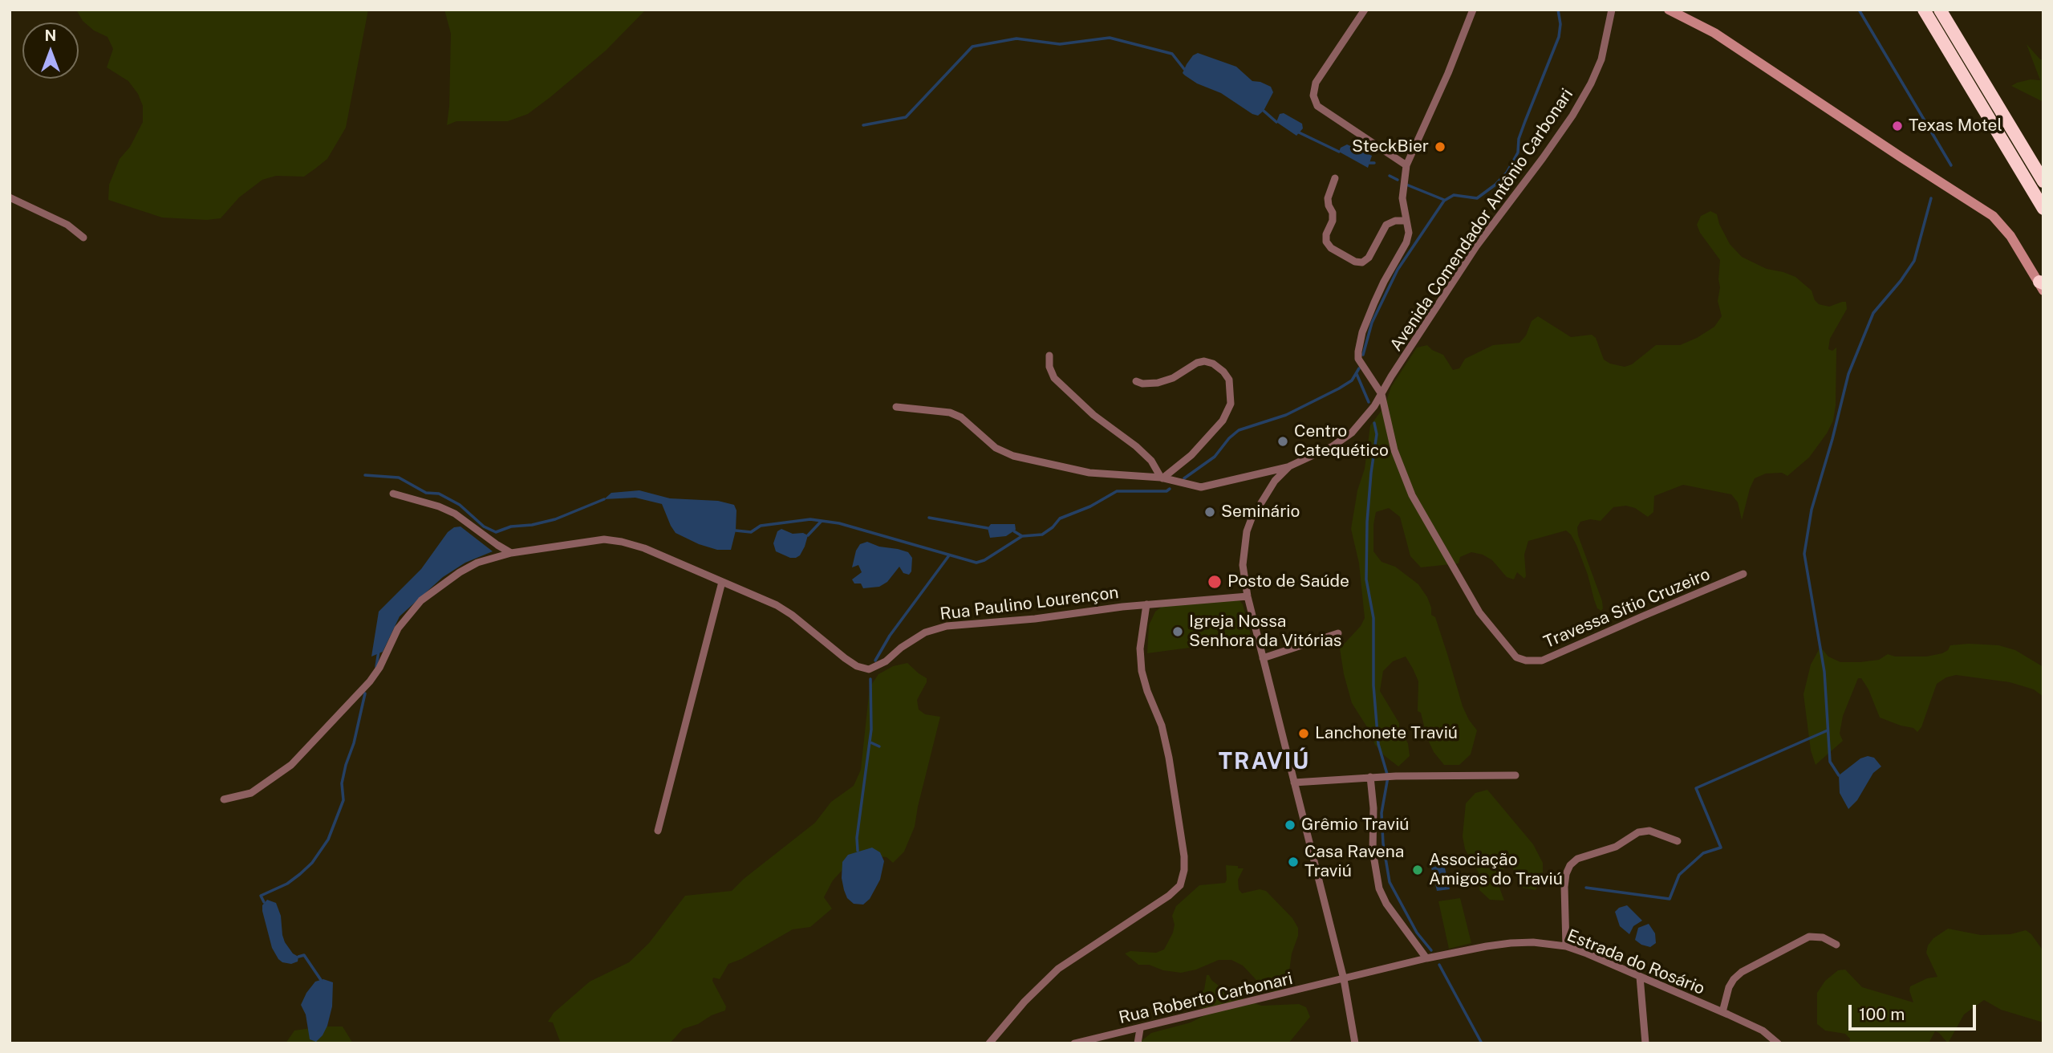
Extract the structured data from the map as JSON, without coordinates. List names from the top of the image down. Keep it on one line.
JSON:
{"streets":{"street":["Avenida Comendador Antônio Carbonari","Rua Paulino Lourençon","Travessa Sítio Cruzeiro","Estrada do Rosário","Rua Roberto Carbonari"]},"crossings":[["Avenida Comendador Antônio Carbonari","Rua Paulino Lourençon"],["Avenida Comendador Antônio Carbonari","Travessa Sítio Cruzeiro"],["Avenida Comendador Antônio Carbonari","Estrada do Rosário"],["Avenida Comendador Antônio Carbonari","Rua Roberto Carbonari"],["Estrada do Rosário","Rua Roberto Carbonari"]],"districts":["TRAVIÚ"],"places":["Texas Motel","SteckBier","Centro Catequético","Seminário","Posto de Saúde","Igreja Nossa Senhora da Vitórias","Lanchonete Traviú","Grêmio Traviú","Casa Ravena Traviú","Associação Amigos do Traviú"],"scale_bar":"100 m","north":"top"}
